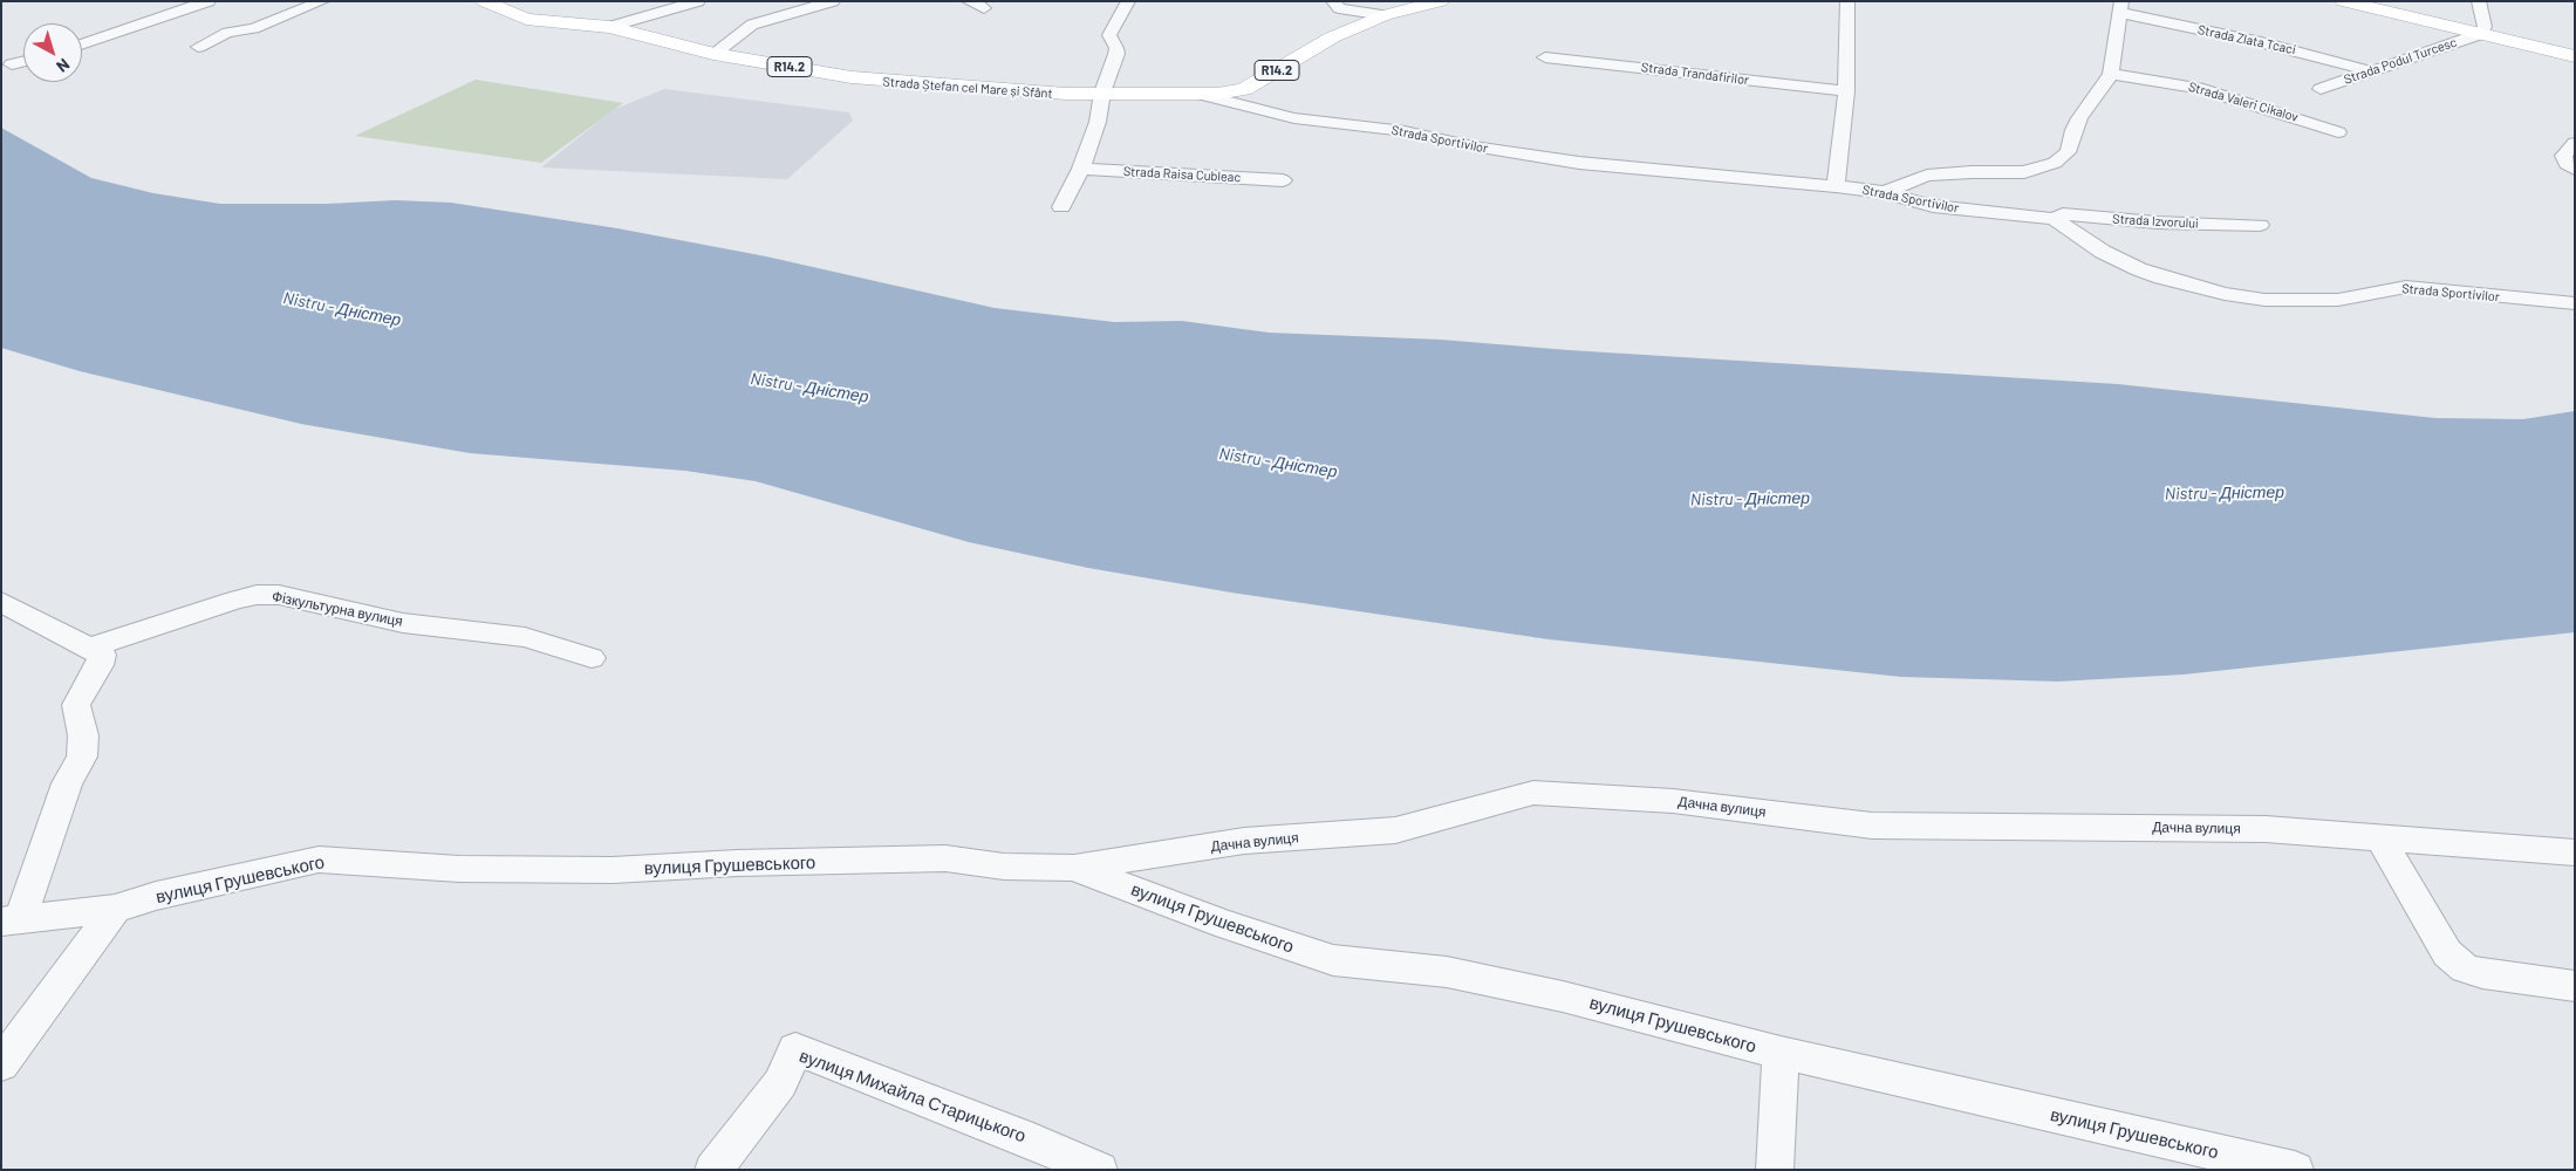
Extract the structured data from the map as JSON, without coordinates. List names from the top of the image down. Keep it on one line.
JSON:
{"streets":{"main road":["R14.2","Strada Ștefan cel Mare și Sfânt"],"street":["Strada Zlata Tcaci","Strada Podul Turcesc","Strada Trandafirilor","Strada Valeri Cikalov","Strada Sportivilor","Strada Raisa Cubleac","Strada Izvorului","Фізкультурна вулиця","Дачна вулиця","вулиця Грушевського","вулиця Михайла Старицького"]},"crossings":[["Strada Zlata Tcaci","Strada Podul Turcesc"],["Strada Ștefan cel Mare și Sfânt","Strada Sportivilor"],["Strada Sportivilor","Strada Izvorului"],["Дачна вулиця","вулиця Грушевського"]],"water":["Nistru - Дністер"],"north":"bottom right"}
